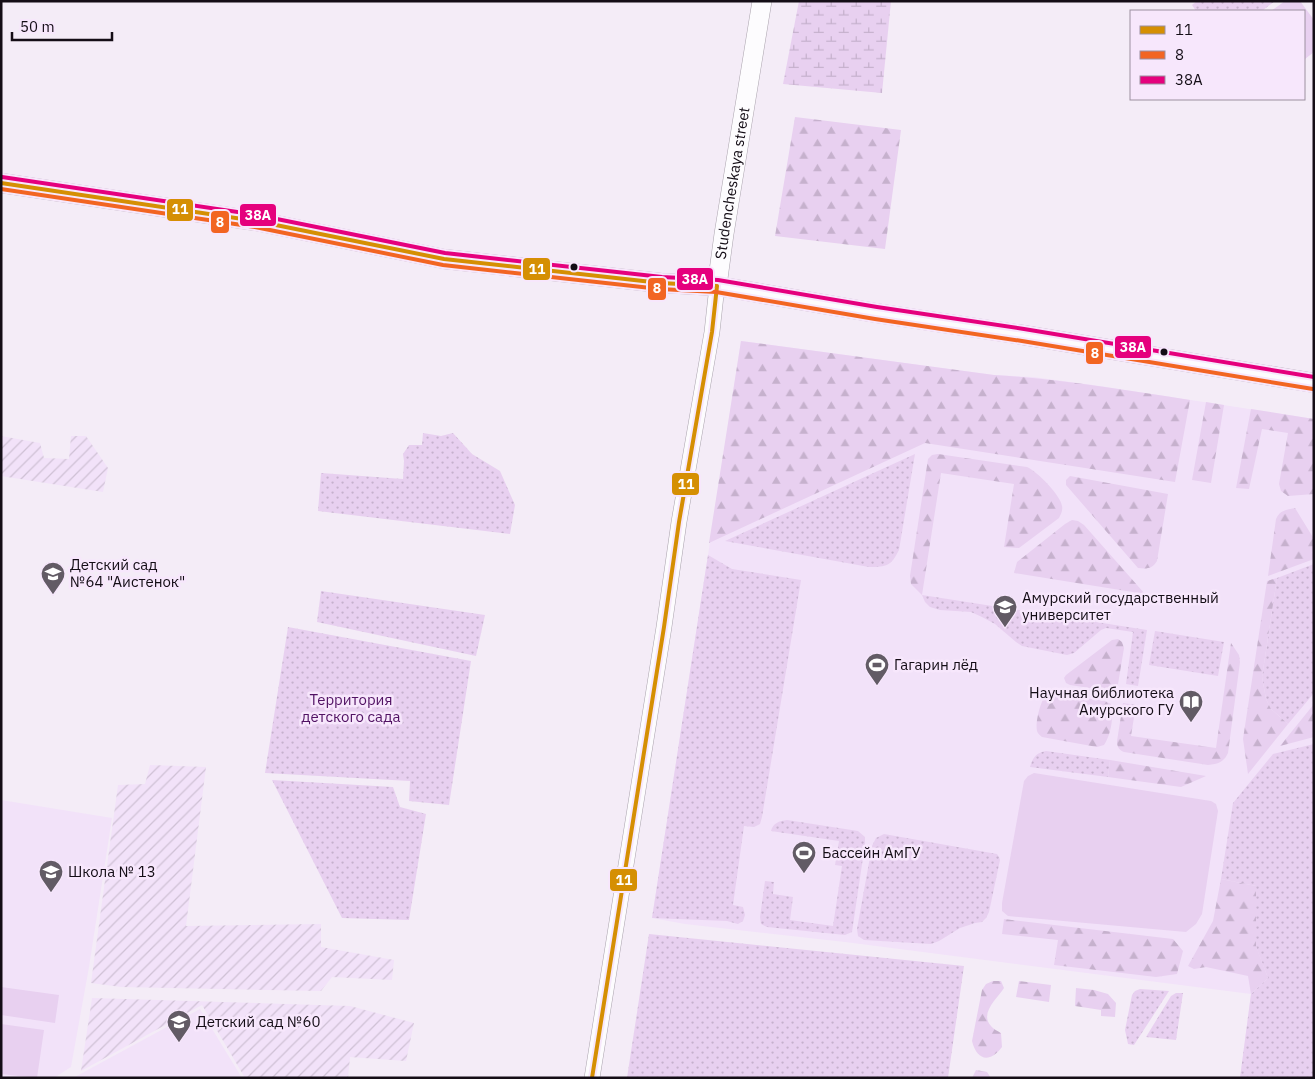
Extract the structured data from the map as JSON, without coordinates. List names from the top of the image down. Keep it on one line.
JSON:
{"streets":{"main road":["Studencheskaya street"]},"parks":["Территория детского сада"],"places":{"school or university":["Детский сад №64 \"Аистенок\"","Амурский государственный университет","Школа № 13","Детский сад №60"],"sports":["Гагарин лёд","Бассейн АмГУ"],"library":["Научная библиотека Амурского ГУ"]},"lines":["transit line 38А","transit line 11","transit line 8"],"legend":["11","8","38А"],"scale_bar":"50 m"}
